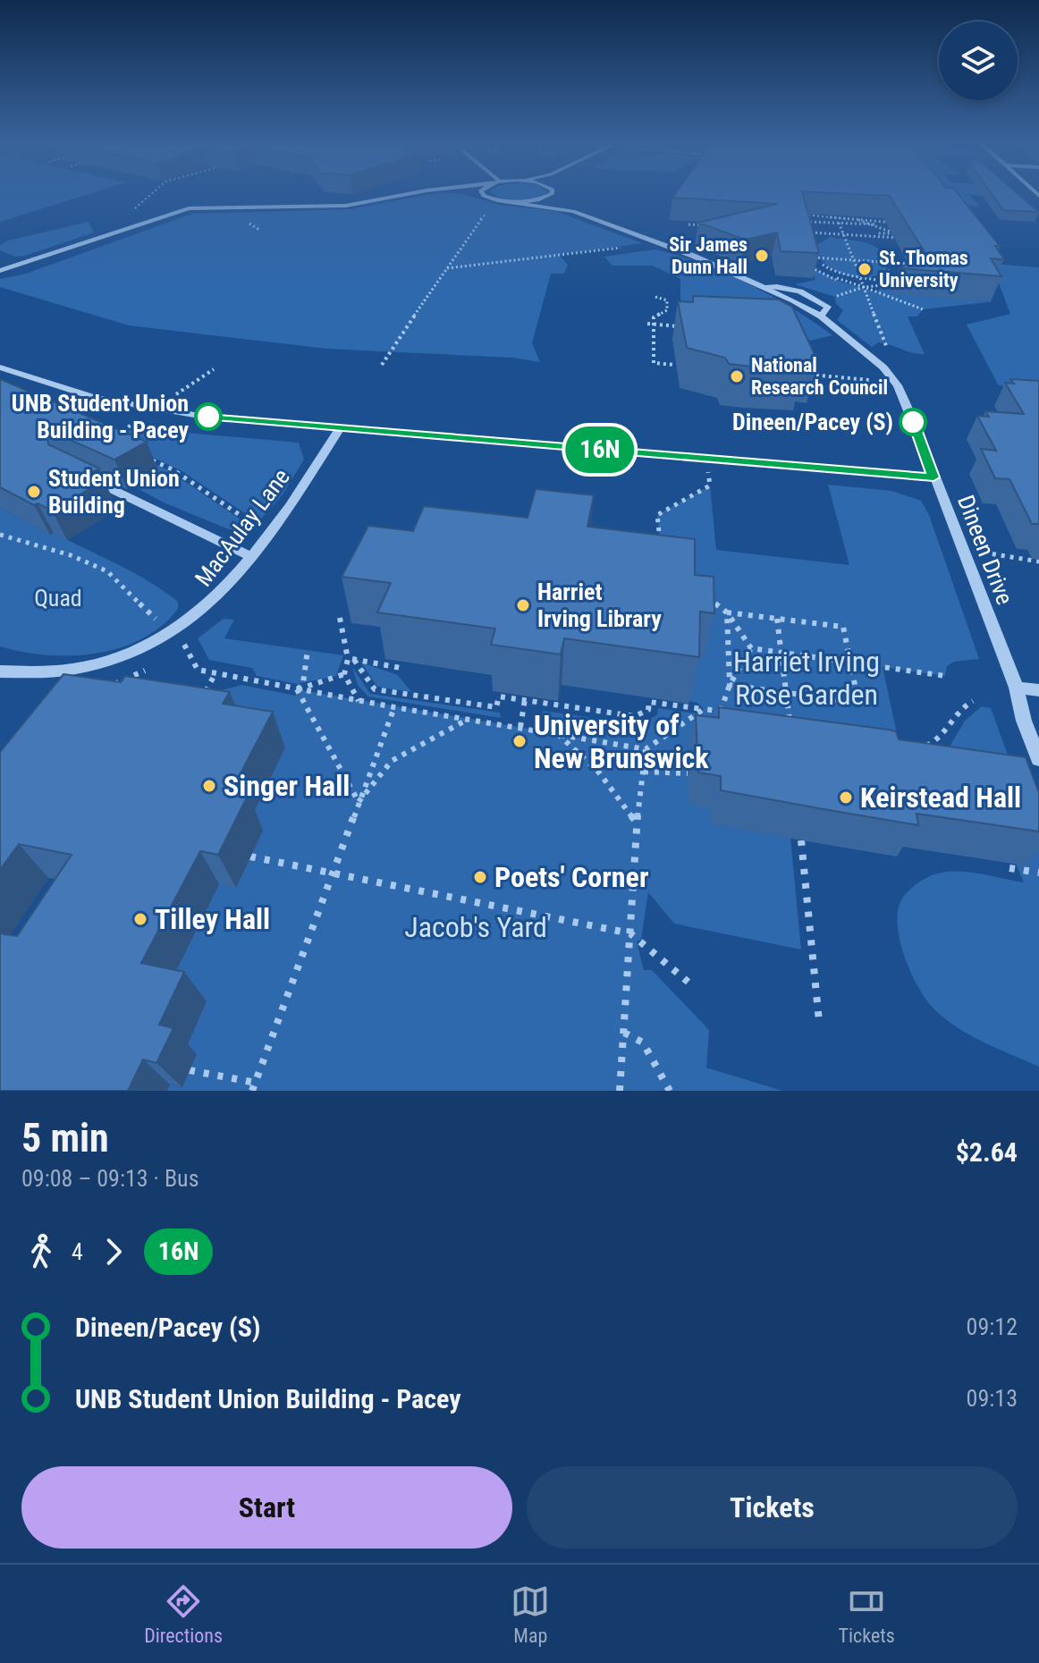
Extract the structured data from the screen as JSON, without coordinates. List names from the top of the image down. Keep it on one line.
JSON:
{"streets":{"street":["MacAulay Lane","Dineen Drive"]},"parks":["Quad","Harriet Irving Rose Garden","Jacob's Yard"],"places":["Sir James Dunn Hall","St. Thomas University","National Research Council","UNB Student Union Building - Pacey","Dineen/Pacey (S)","Student Union Building","Harriet Irving Library","University of New Brunswick","Singer Hall","Keirstead Hall","Poets' Corner","Tilley Hall"],"lines":["bus line 16N"],"page":{"on_map":"16N","heading":["5 min","09:08 – 09:13 · Bus","$2.64"],"legs":["4","16N"],"list":[{"name":"Dineen/Pacey (S)","value":"09:12"},{"name":"UNB Student Union Building - Pacey","value":"09:13"}],"buttons":["Start","Tickets"],"tabs":["Directions","Map","Tickets"]}}
